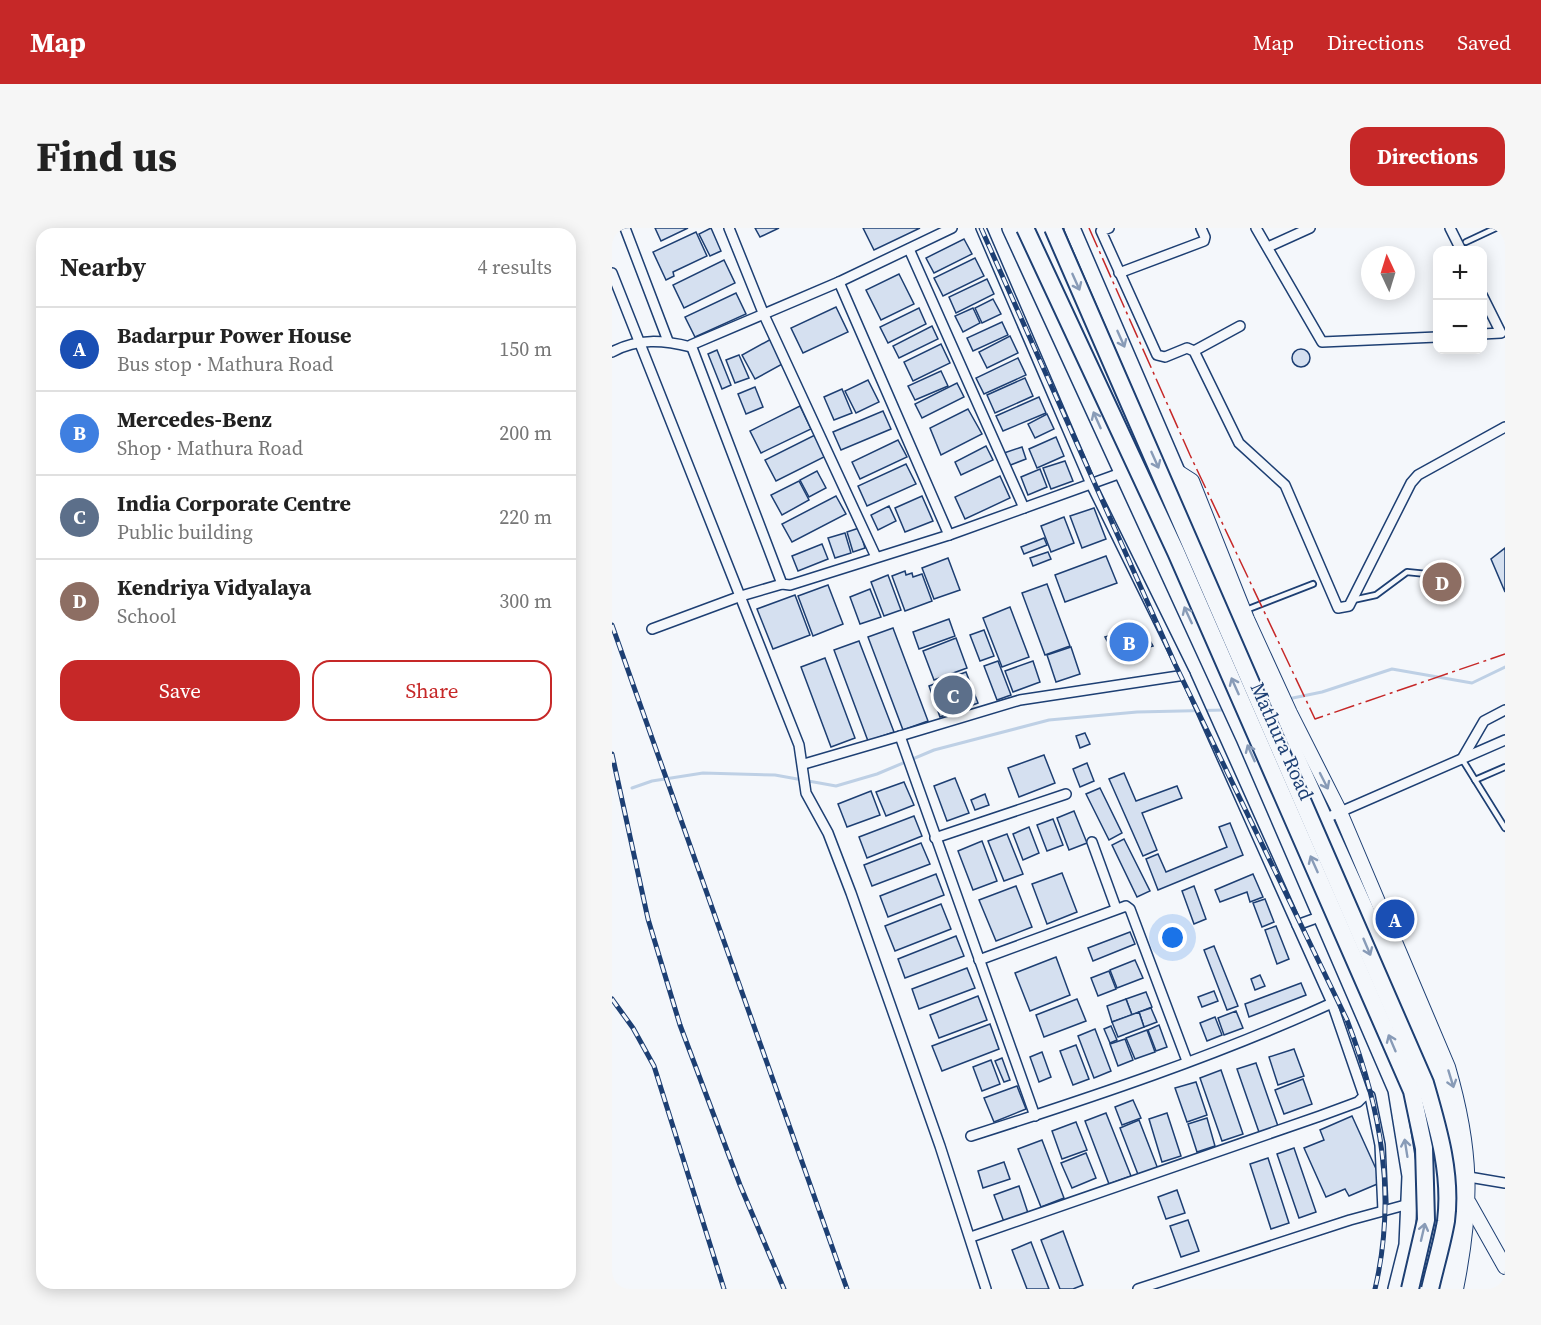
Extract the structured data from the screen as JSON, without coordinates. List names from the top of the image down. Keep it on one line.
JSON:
{"streets":{"highway":["Mathura Road"]},"north":"top","page":{"header":"Map","nav":["Map","Directions","Saved"],"title":"Find us","buttons":["Directions",["Save","Share"]],"heading":["Nearby","4 results"],"map_buttons":["+","−"],"list":[{"mark":"A","name":"Badarpur Power House","note":"Bus stop · Mathura Road","value":"150 m"},{"mark":"B","name":"Mercedes-Benz","note":"Shop · Mathura Road","value":"200 m"},{"mark":"C","name":"India Corporate Centre","note":"Public building","value":"220 m"},{"mark":"D","name":"Kendriya Vidyalaya","note":"School","value":"300 m"}],"pins":["D","B","C","A"]}}
